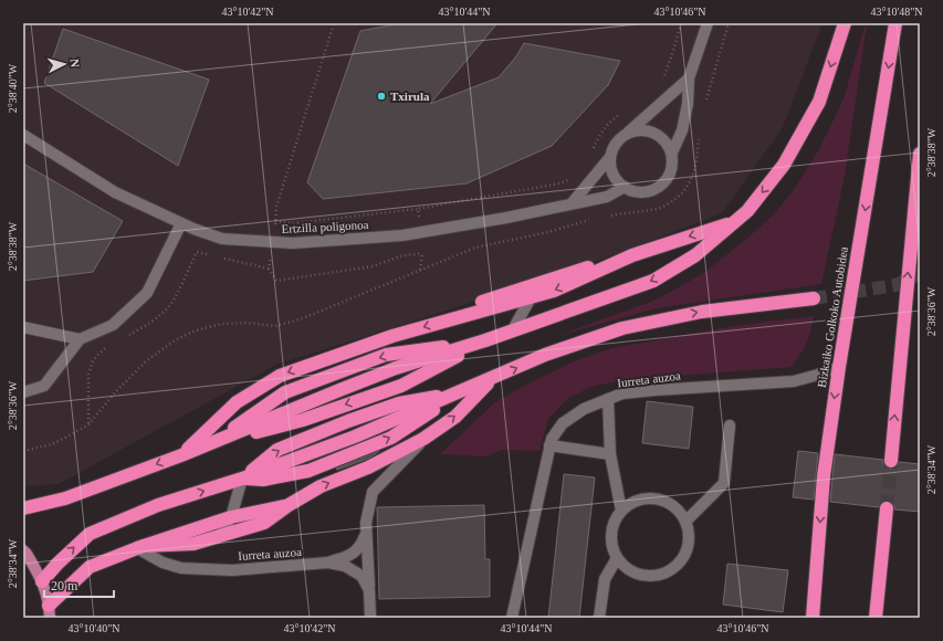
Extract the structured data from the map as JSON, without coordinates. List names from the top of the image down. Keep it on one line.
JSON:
{"streets":{"highway":["Bizkaiko Golkoko Autobidea"],"street":["Ertzilla poligonoa","Iurreta auzoa"]},"crossings":[["Bizkaiko Golkoko Autobidea","Iurreta auzoa"]],"places":["Txirula"],"scale_bar":"20 m","north":"right","coordinates":["43°10'42\"N","43°10'44\"N","43°10'46\"N","43°10'48\"N","2°38'40\"W","2°38'38\"W","2°38'36\"W","2°38'34\"W","43°10'40\"N"]}
